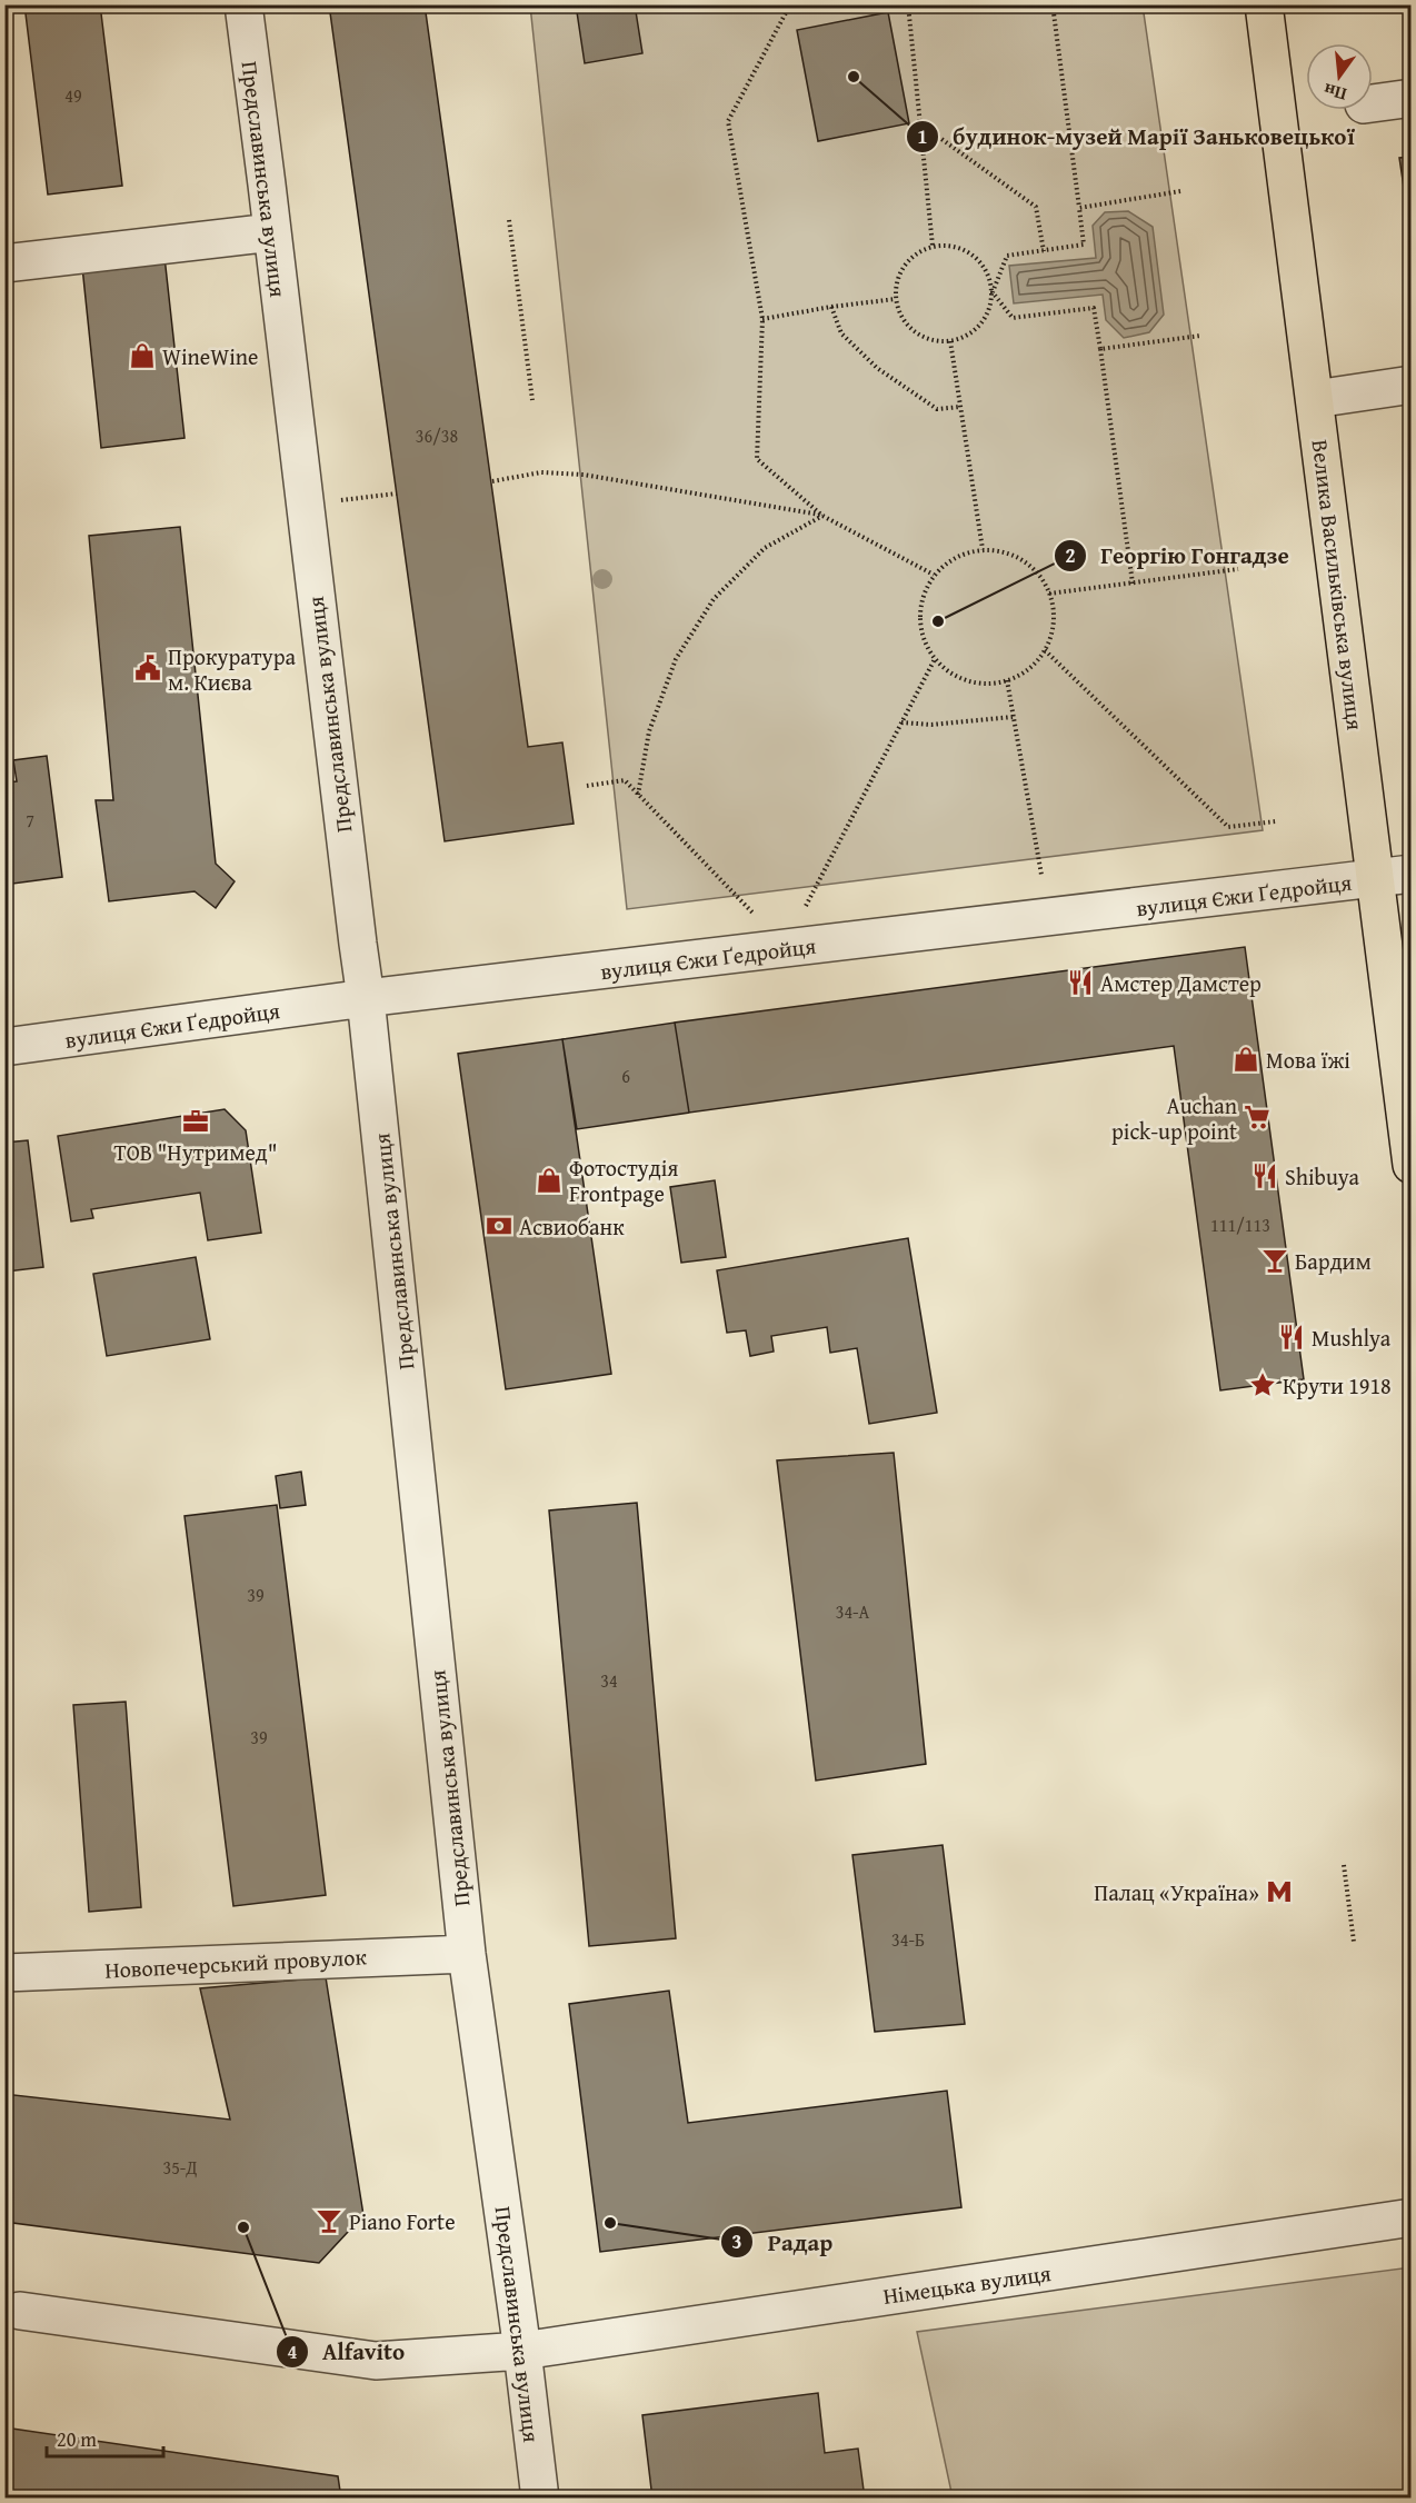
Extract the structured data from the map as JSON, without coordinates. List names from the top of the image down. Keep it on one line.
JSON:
{"streets":{"main road":["Велика Васильківська вулиця"],"street":["Предславинська вулиця","вулиця Єжи Ґедройця","Новопечерський провулок","Німецька вулиця"]},"crossings":[["Предславинська вулиця","вулиця Єжи Ґедройця"],["Предславинська вулиця","Новопечерський провулок"],["Предславинська вулиця","Німецька вулиця"],["Велика Васильківська вулиця","вулиця Єжи Ґедройця"]],"places":{"other":["будинок-музей Марії Заньковецької","Георгію Гонгадзе","Радар","Alfavito"],"shop":["WineWine","Мова їжі","Фотостудія Frontpage"],"public building":["Прокуратура м. Києва"],"restaurant":["Амстер Дамстер","Shibuya","Mushlya"],"supermarket":["Auchan pick-up point"],"office":["ТОВ \"Нутримед\""],"bank":["Асвиобанк"],"bar":["Бардим","Piano Forte"],"place":["Крути 1918"],"metro station":["Палац «Україна»"]},"house_numbers":["49","36/38","7","6","111/113","39","34-А","34","39","34-Б","35-Д"],"scale_bar":"20 m","north":"bottom"}
